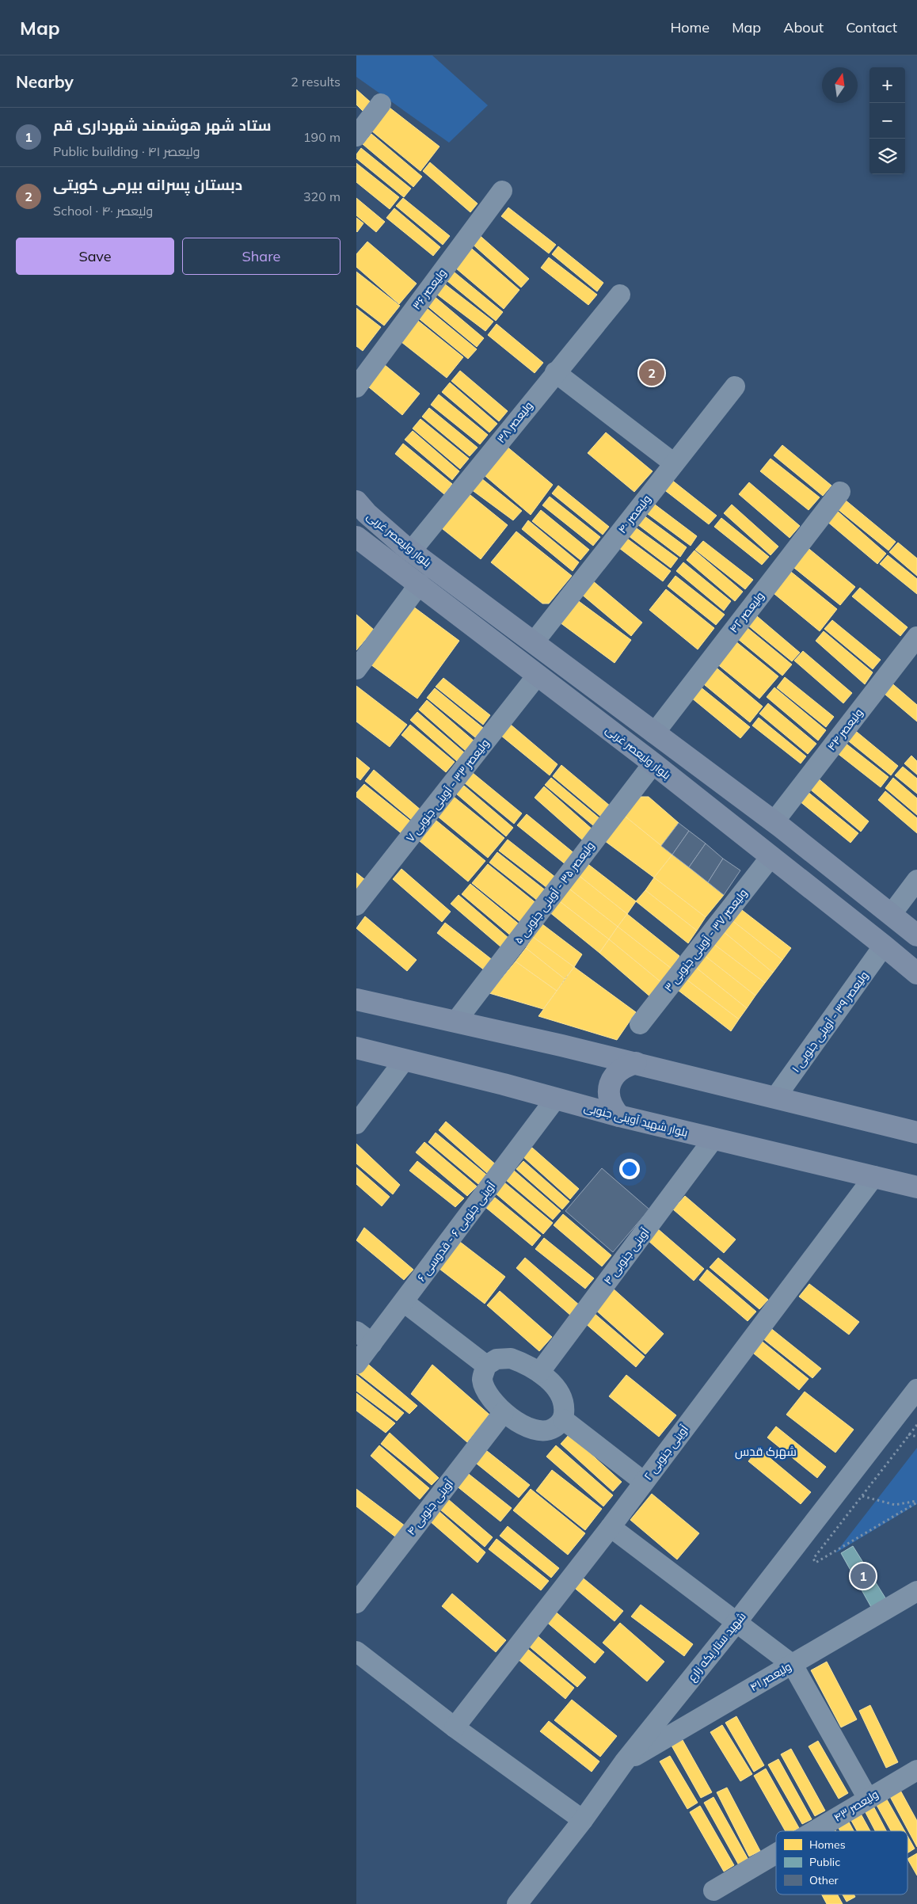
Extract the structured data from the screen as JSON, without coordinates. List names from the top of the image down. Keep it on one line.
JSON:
{"streets":{"main road":["بلوار ولیعصر غربی","بلوار شهید آوینی جنوبی"],"street":["ولیعصر ۳۶","ولیعصر ۳۸","ولیعصر ۴۰","ولیعصر ۴۲","ولیعصر ۴۴","ولیعصر ۳۳ - آوینی جنوبی ۷","ولیعصر ۳۵ - آوینی جنوبی ۵","ولیعصر ۳۷ - آوینی جنوبی ۳","ولیعصر ۳۹ - آوینی جنوبی ۱","آوینی جنوبی ۶ - قدوسی ۶","آوینی جنوبی ۴","آوینی جنوبی ۲","شهید ستار یکه زارع","ولیعصر ۴۱","ولیعصر ۴۳"]},"crossings":[["ولیعصر ۳۸","بلوار ولیعصر غربی"],["ولیعصر ۴۰","بلوار ولیعصر غربی"],["بلوار ولیعصر غربی","ولیعصر ۴۲"],["بلوار ولیعصر غربی","ولیعصر ۴۴"],["بلوار ولیعصر غربی","ولیعصر ۳۳ - آوینی جنوبی ۷"],["بلوار ولیعصر غربی","ولیعصر ۳۵ - آوینی جنوبی ۵"],["بلوار ولیعصر غربی","ولیعصر ۳۷ - آوینی جنوبی ۳"],["بلوار ولیعصر غربی","ولیعصر ۳۹ - آوینی جنوبی ۱"],["بلوار شهید آوینی جنوبی","آوینی جنوبی ۶ - قدوسی ۶"],["بلوار شهید آوینی جنوبی","آوینی جنوبی ۴"],["بلوار شهید آوینی جنوبی","آوینی جنوبی ۲"],["شهید ستار یکه زارع","ولیعصر ۴۱"]],"districts":["شهرک قدس"],"legend":["Homes","Public","Other"],"north":"top","page":{"header":"Map","nav":["Home","Map","About","Contact"],"heading":["Nearby","2 results"],"map_buttons":["+","−"],"list":[{"mark":"1","name":"ستاد شهر هوشمند شهرداری قم","note":"Public building · ولیعصر ۴۱","value":"190 m"},{"mark":"2","name":"دبستان پسرانه بیرمی کویتی","note":"School · ولیعصر ۴۰","value":"320 m"}],"buttons":["Save","Share"],"pins":["2","1"]}}
